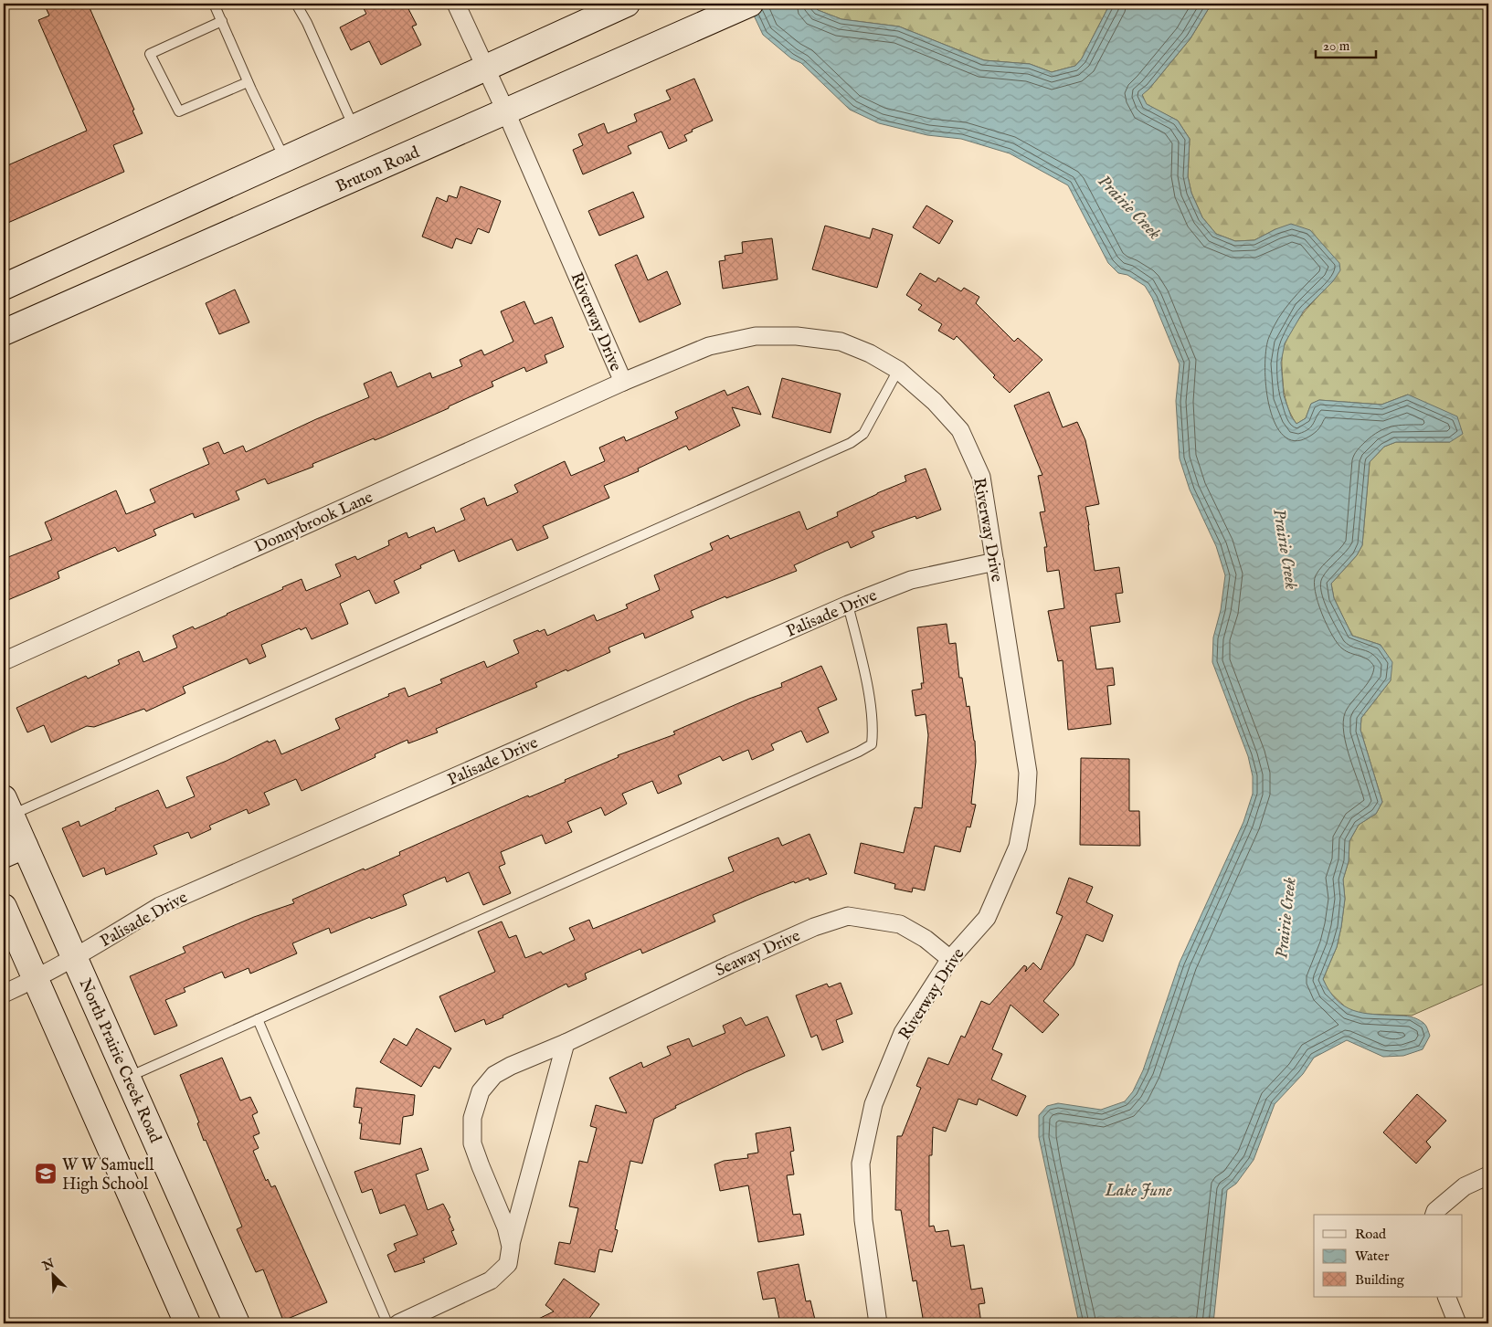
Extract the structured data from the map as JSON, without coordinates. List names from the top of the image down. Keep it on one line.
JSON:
{"streets":{"main road":["Bruton Road","North Prairie Creek Road"],"street":["Riverway Drive","Donnybrook Lane","Palisade Drive","Seaway Drive"]},"crossings":[["Bruton Road","Riverway Drive"],["Riverway Drive","Donnybrook Lane"],["Riverway Drive","Palisade Drive"],["Riverway Drive","Seaway Drive"],["Palisade Drive","North Prairie Creek Road"]],"water":["Prairie Creek","Lake June"],"places":{"school or university":["W W Samuell High School"]},"legend":["Road","Water","Building"],"scale_bar":"20 m","north":"top left"}
